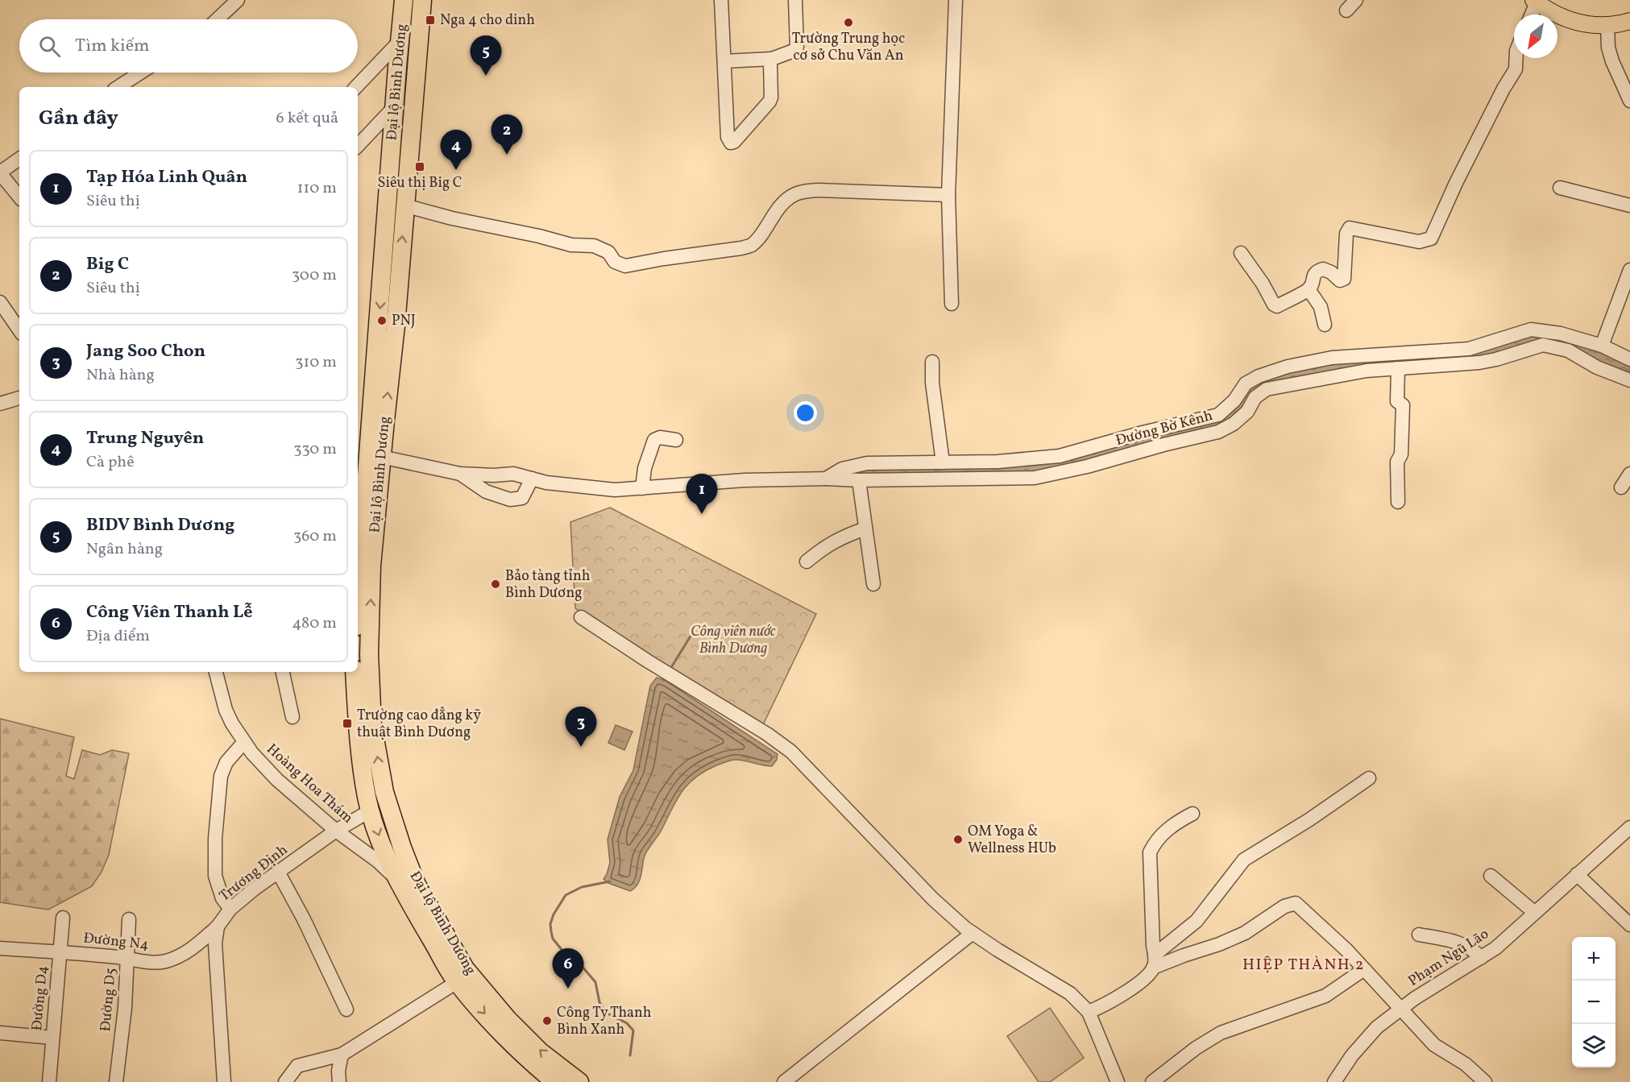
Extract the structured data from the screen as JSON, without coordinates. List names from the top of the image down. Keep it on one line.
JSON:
{"streets":{"highway":["Đại lộ Bình Dương"],"street":["Đường Bờ Kênh","Hoàng Hoa Thám","Trương Định","Đường N4","Phạm Ngũ Lão","Đường D4","Đường D5"]},"crossings":[["Đại lộ Bình Dương","Hoàng Hoa Thám"],["Đại lộ Bình Dương","Trương Định"],["Hoàng Hoa Thám","Trương Định"],["Trương Định","Đường N4"],["Đường N4","Đường D4"],["Đường N4","Đường D5"]],"districts":["HIỆP THÀNH 2"],"parks":["Công viên nước Bình Dương"],"places":{"transit":["Nga 4 cho dinh","Siêu thị Big C","Trường cao đẳng kỹ thuật Bình Dương"],"other":["Trường Trung học cơ sở Chu Văn An","PNJ","Bảo tàng tỉnh Bình Dương","OM Yoga & Wellness HUb","Công Ty Thanh Bình Xanh"]},"north":"bottom left","page":{"search":"Tìm kiếm","pins":["5","2","4","1","3","6"],"heading":["Gần đây","6 kết quả"],"list":[{"mark":"1","name":"Tạp Hóa Linh Quân","note":"Siêu thị","value":"110 m"},{"mark":"2","name":"Big C","note":"Siêu thị","value":"300 m"},{"mark":"3","name":"Jang Soo Chon","note":"Nhà hàng","value":"310 m"},{"mark":"4","name":"Trung Nguyên","note":"Cà phê","value":"330 m"},{"mark":"5","name":"BIDV Bình Dương","note":"Ngân hàng","value":"360 m"},{"mark":"6","name":"Công Viên Thanh Lễ","note":"Địa điểm","value":"480 m"}],"map_buttons":["+","−"]}}
